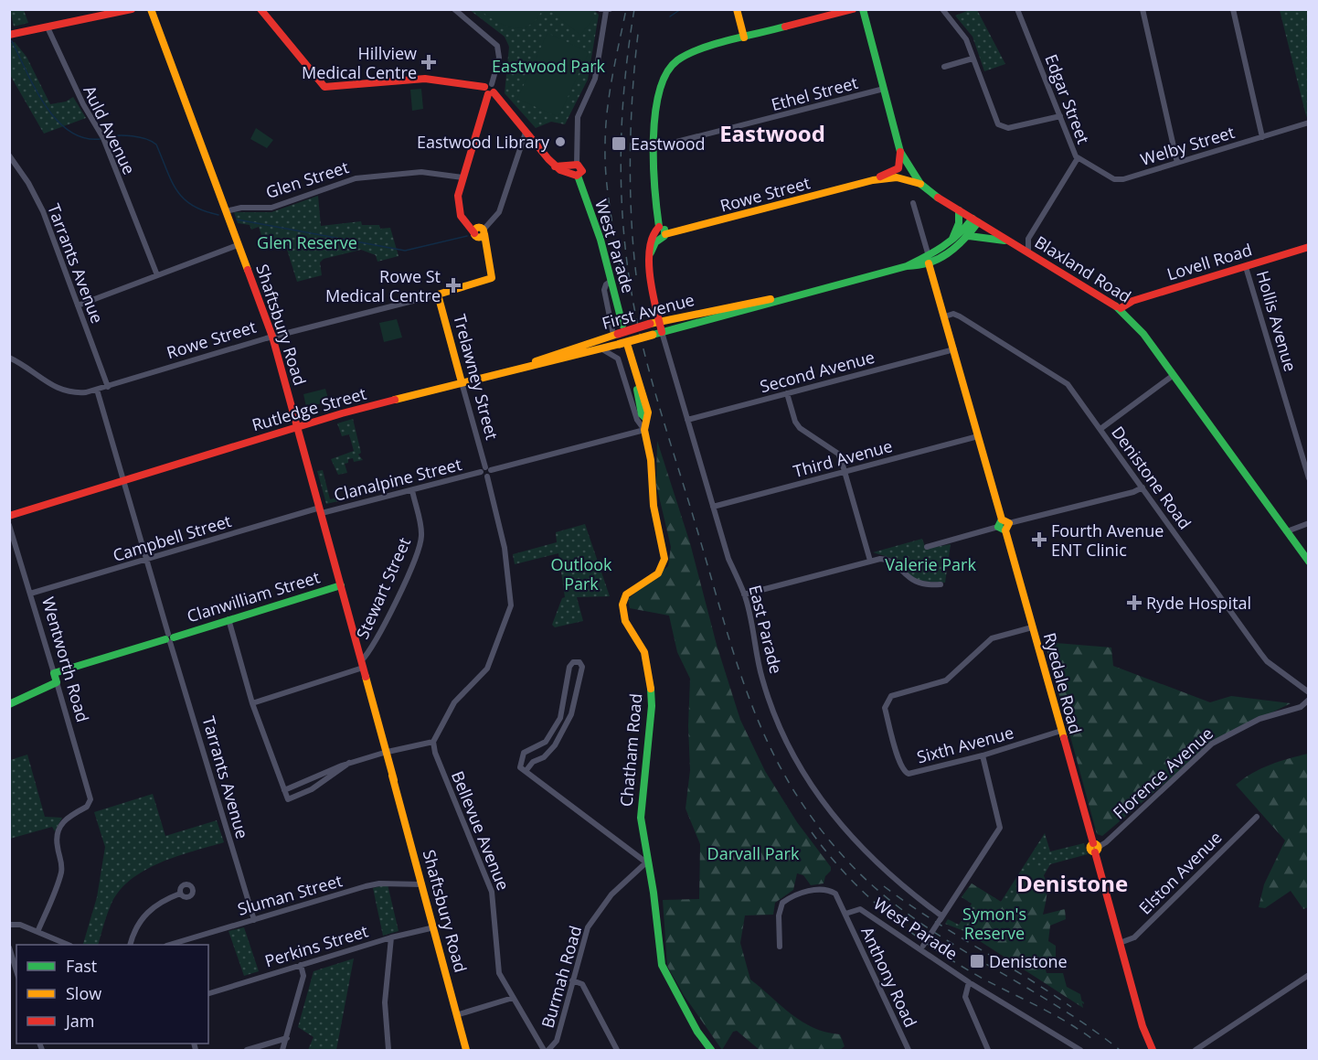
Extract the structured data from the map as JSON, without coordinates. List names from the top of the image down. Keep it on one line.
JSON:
{"streets":{"street":["Ethel Street","Edgar Street","Auld Avenue","Welby Street","Glen Street","Rowe Street","West Parade","Lovell Road","Tarrants Avenue","Blaxland Road","First Avenue","Hollis Avenue","Shaftsbury Road","Second Avenue","Trelawney Street","Rutledge Street","Third Avenue","Denistone Road","Clanalpine Street","Campbell Street","Stewart Street","Clanwilliam Street","East Parade","Wentworth Road","Ryedale Road","Sixth Avenue","Chatham Road","Florence Avenue","Bellevue Avenue","Elston Avenue","Sluman Street","Perkins Street","Burmah Road","Anthony Road"]},"crossings":[["Ethel Street","Blaxland Road"],["Edgar Street","Welby Street"],["Edgar Street","Blaxland Road"],["Glen Street","Shaftsbury Road"],["Rowe Street","Tarrants Avenue"],["Rowe Street","Blaxland Road"],["Rowe Street","Shaftsbury Road"],["Rowe Street","Trelawney Street"],["Rowe Street","East Parade"],["West Parade","First Avenue"],["West Parade","Anthony Road"],["Lovell Road","Blaxland Road"],["Lovell Road","Hollis Avenue"],["Tarrants Avenue","Rutledge Street"],["Tarrants Avenue","Campbell Street"],["Tarrants Avenue","Clanwilliam Street"],["Tarrants Avenue","Sluman Street"],["Blaxland Road","First Avenue"],["First Avenue","Rutledge Street"],["First Avenue","East Parade"],["First Avenue","Ryedale Road"],["Shaftsbury Road","Rutledge Street"],["Shaftsbury Road","Clanalpine Street"],["Shaftsbury Road","Campbell Street"],["Shaftsbury Road","Stewart Street"],["Shaftsbury Road","Clanwilliam Street"],["Shaftsbury Road","Sluman Street"],["Shaftsbury Road","Perkins Street"],["Second Avenue","East Parade"],["Second Avenue","Ryedale Road"],["Trelawney Street","Rutledge Street"],["Trelawney Street","Clanalpine Street"],["Trelawney Street","Bellevue Avenue"],["Rutledge Street","Chatham Road"],["Third Avenue","East Parade"],["Third Avenue","Ryedale Road"],["Denistone Road","Ryedale Road"],["Clanalpine Street","Campbell Street"],["Clanalpine Street","Stewart Street"],["Clanalpine Street","Chatham Road"],["Campbell Street","Wentworth Road"],["Clanwilliam Street","Wentworth Road"],["Ryedale Road","Sixth Avenue"],["Ryedale Road","Florence Avenue"],["Ryedale Road","Elston Avenue"],["Chatham Road","Burmah Road"],["Bellevue Avenue","Burmah Road"]],"districts":["Eastwood","Denistone"],"parks":["Eastwood Park","Glen Reserve","Outlook Park","Valerie Park","Darvall Park","Symon's Reserve"],"places":{"health":["Hillview Medical Centre","Rowe St Medical Centre","Fourth Avenue ENT Clinic","Ryde Hospital"],"other":["Eastwood Library"],"transit":["Eastwood","Denistone"]},"legend":["Fast","Slow","Jam"]}
